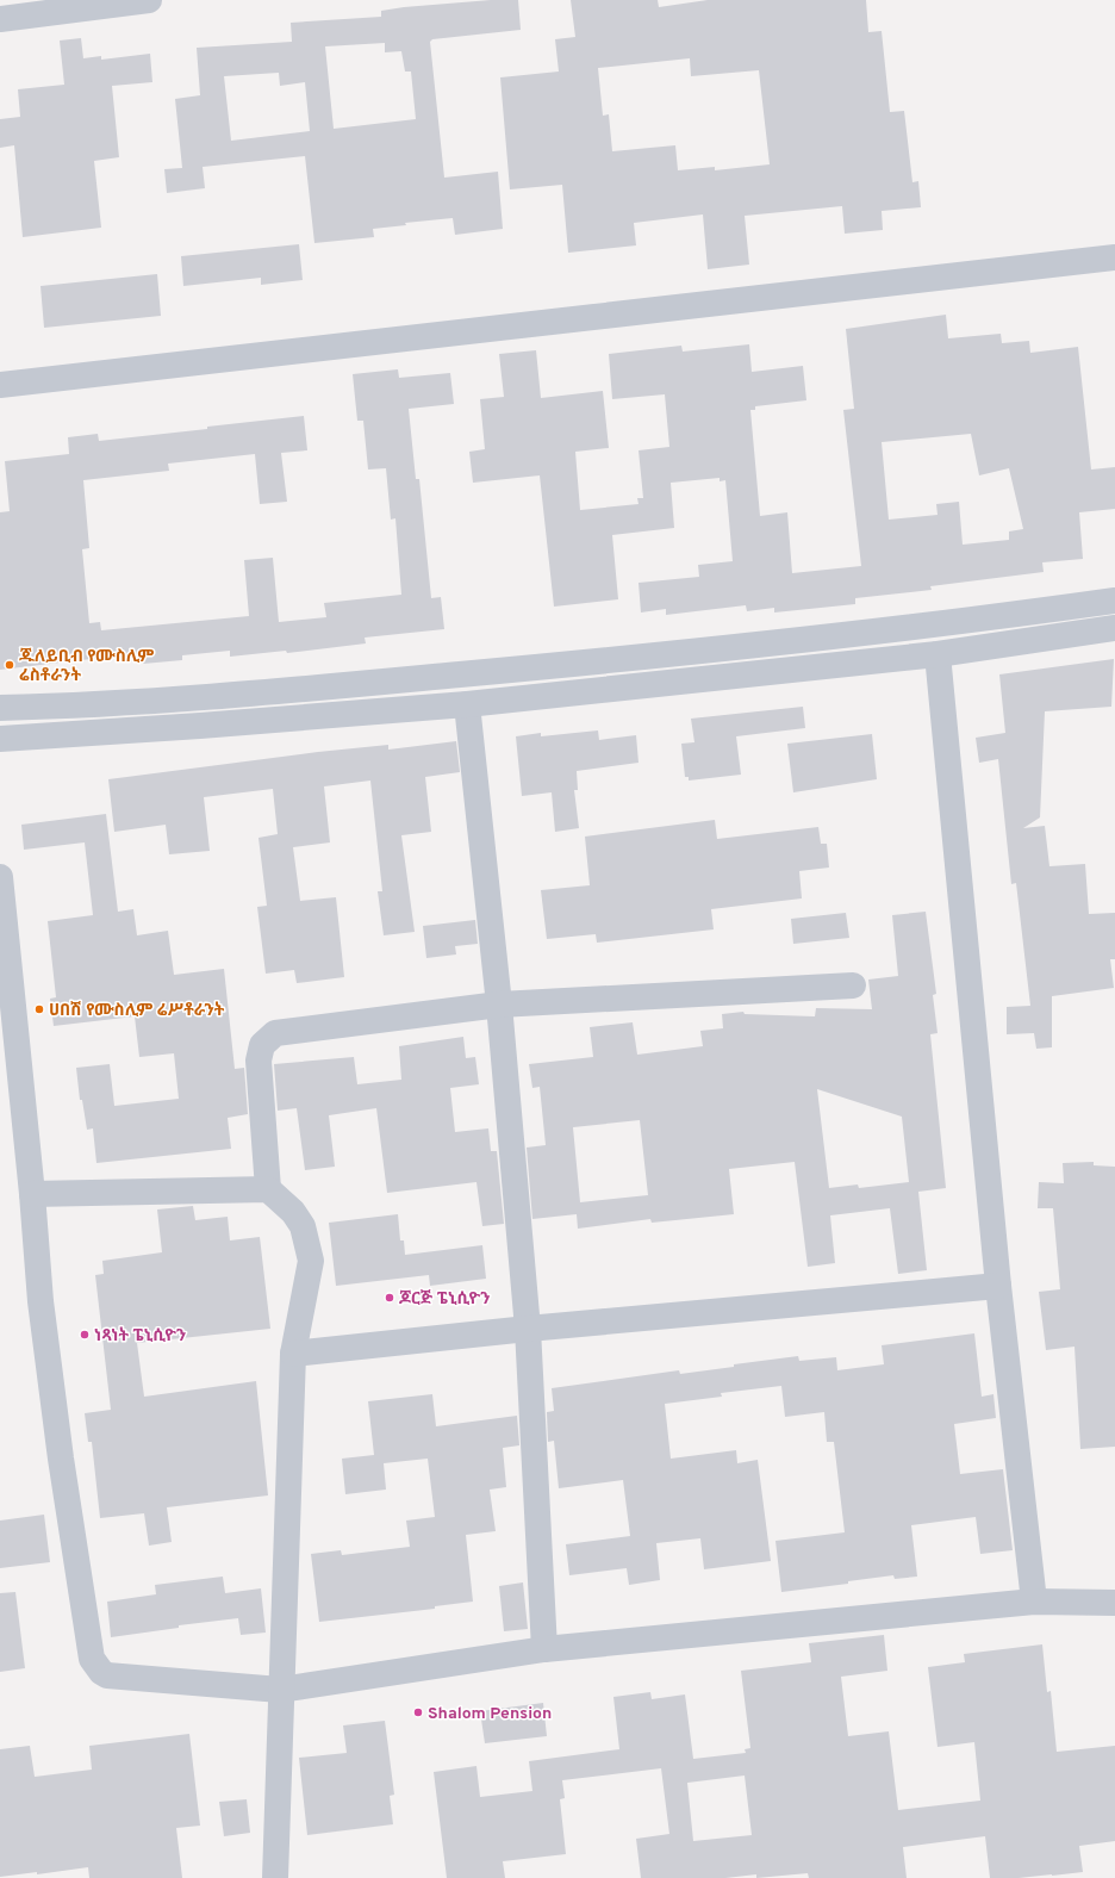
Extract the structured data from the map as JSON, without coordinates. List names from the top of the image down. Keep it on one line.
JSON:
{"places":["ጁለይቢብ የሙስሊም ሬስቶራንት","ሀበሽ የሙስሊም ሬሥቶራንት","ጆርጅ ፔኒሲዮን","ነጻነት ፔኒሲዮን","Shalom Pension"]}
